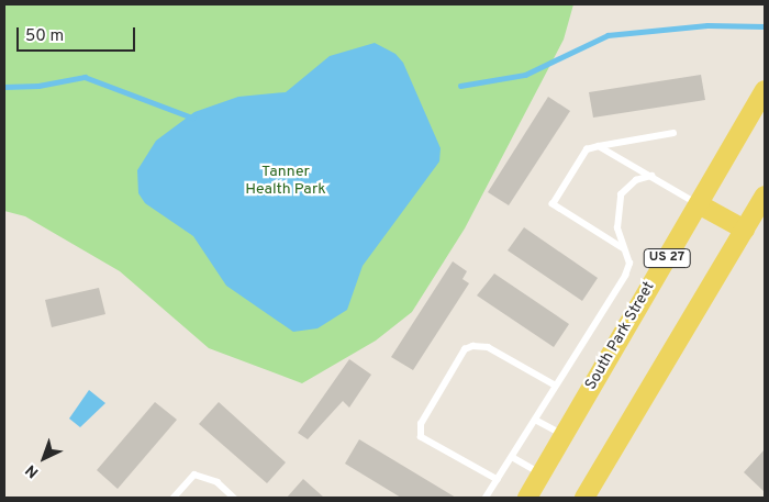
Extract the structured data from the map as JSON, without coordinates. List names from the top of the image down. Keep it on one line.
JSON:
{"streets":{"main road":["US 27","South Park Street"]},"parks":["Tanner Health Park"],"scale_bar":"50 m","north":"bottom left"}
